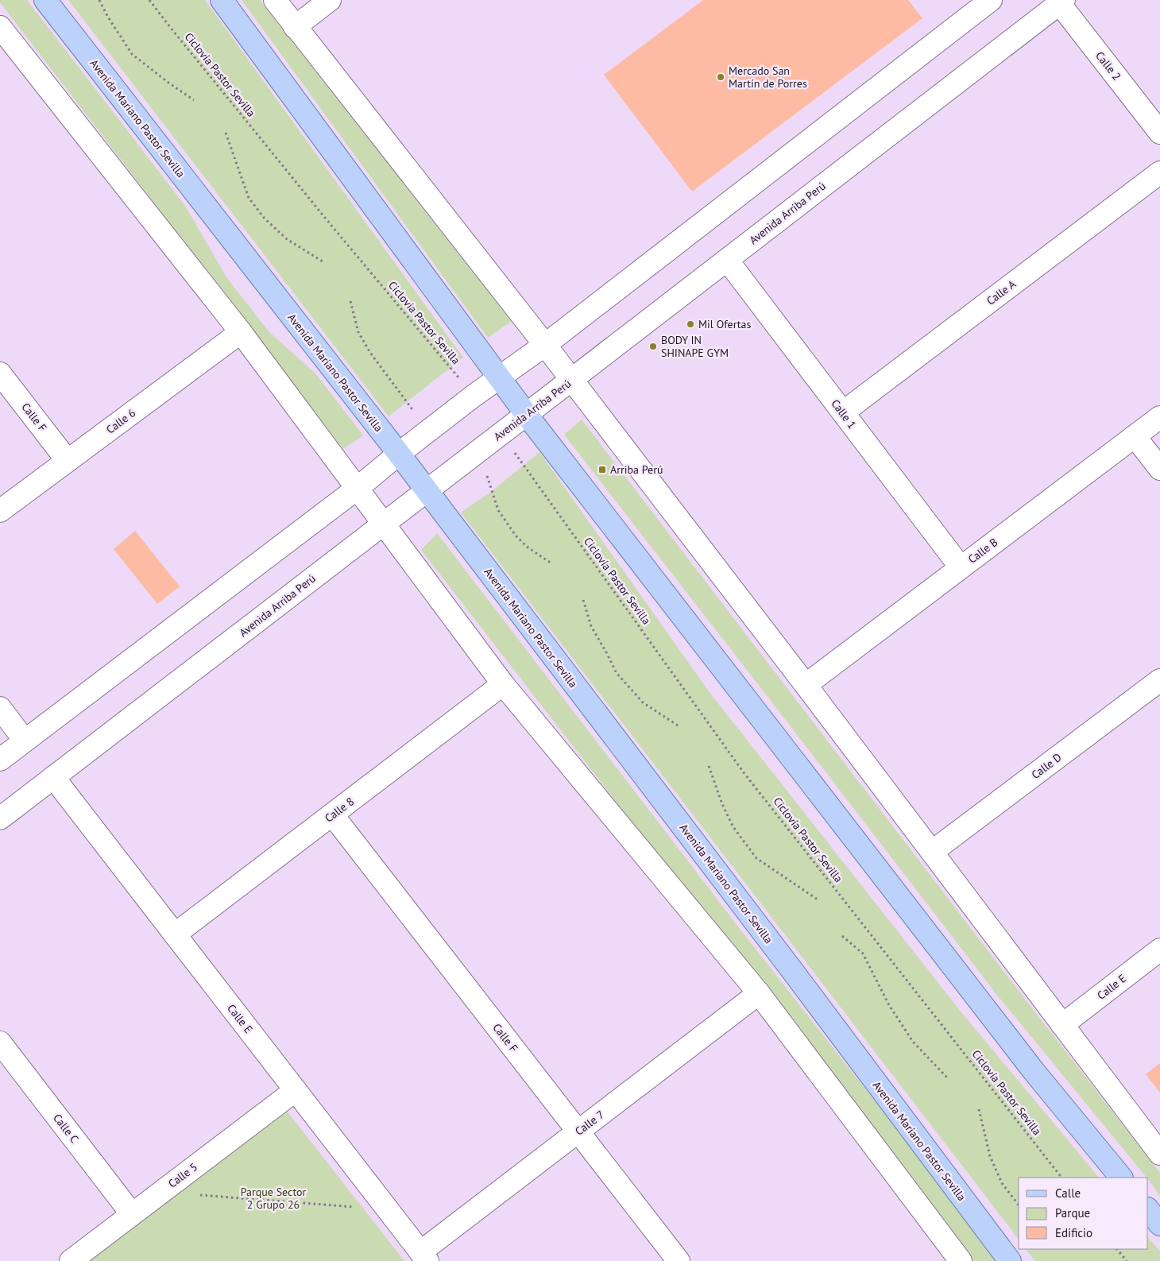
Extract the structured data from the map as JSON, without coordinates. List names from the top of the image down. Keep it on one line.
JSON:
{"streets":{"main road":["Avenida Mariano Pastor Sevilla"],"street":["Calle 2","Avenida Arriba Perú","Calle A","Calle 1","Calle F","Calle 6","Calle B","Calle D","Calle 8","Calle E","Calle 7","Calle C","Calle 5"],"path":["Ciclovía Pastor Sevilla"]},"crossings":[["Calle 2","Avenida Arriba Perú"],["Ciclovía Pastor Sevilla","Avenida Arriba Perú"],["Avenida Mariano Pastor Sevilla","Avenida Arriba Perú"],["Avenida Arriba Perú","Calle 1"],["Avenida Arriba Perú","Calle E"],["Calle A","Calle 1"],["Calle 1","Calle B"],["Calle F","Calle 6"],["Calle F","Calle 8"],["Calle F","Calle 7"],["Calle 8","Calle E"],["Calle E","Calle 7"],["Calle E","Calle 5"],["Calle C","Calle 5"]],"parks":["Parque Sector 2 Grupo 26"],"places":{"other":["Mercado San Martín de Porres","Mil Ofertas","BODY IN SHINAPE GYM"],"transit":["Arriba Perú"]},"legend":["Calle","Parque","Edificio"]}
